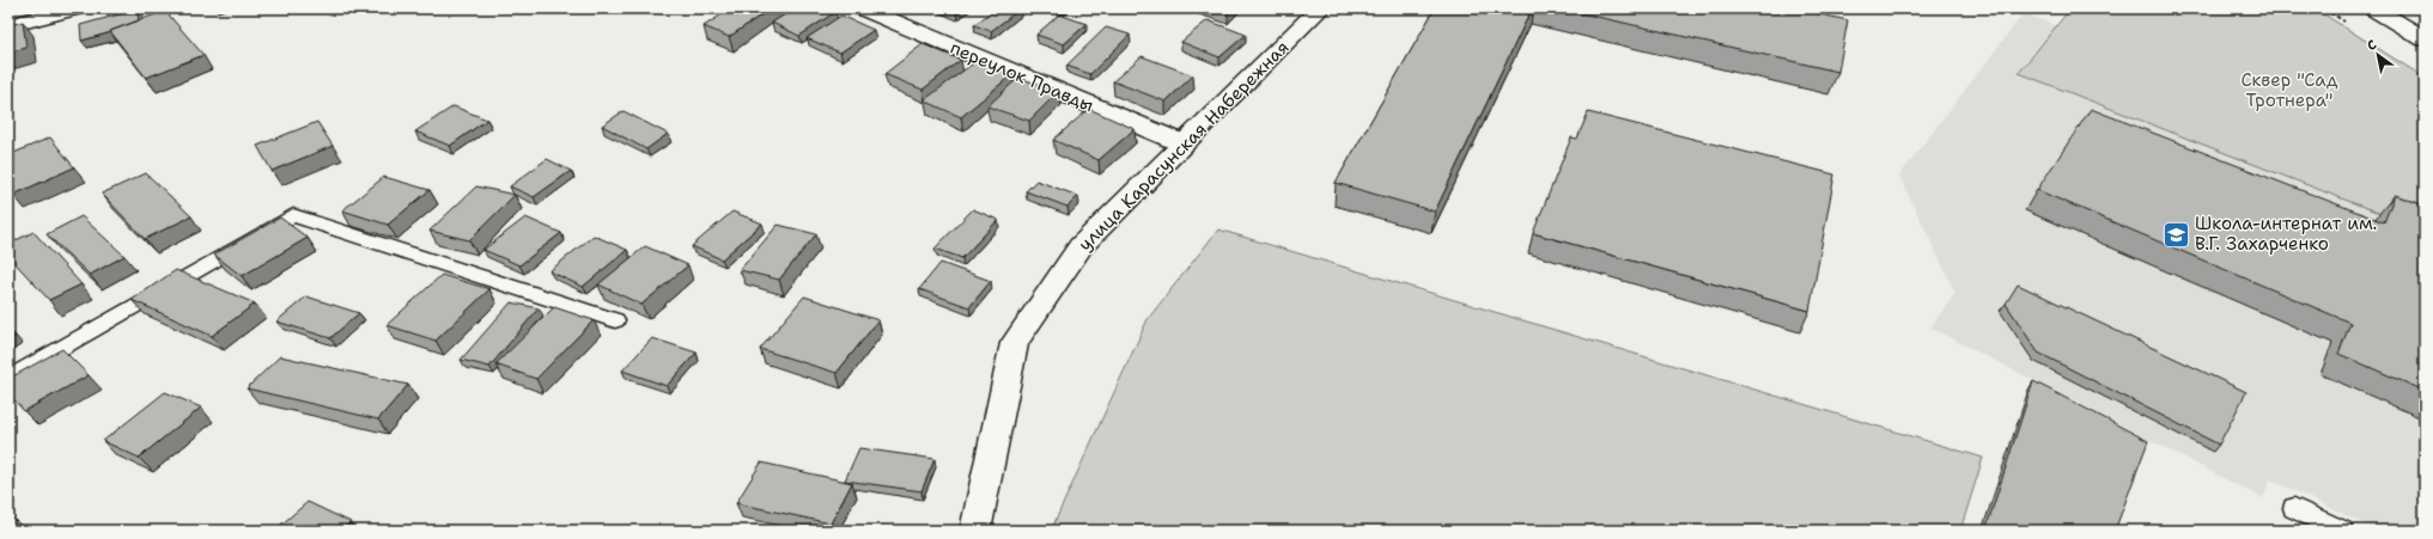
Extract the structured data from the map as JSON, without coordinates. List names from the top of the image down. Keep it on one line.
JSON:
{"streets":{"street":["переулок Правды","улица Карасунская Набережная"]},"crossings":[["переулок Правды","улица Карасунская Набережная"]],"parks":["Сквер \"Сад Тротнера\""],"places":{"school or university":["Школа-интернат им. В.Г. Захарченко"]},"north":"top left"}
